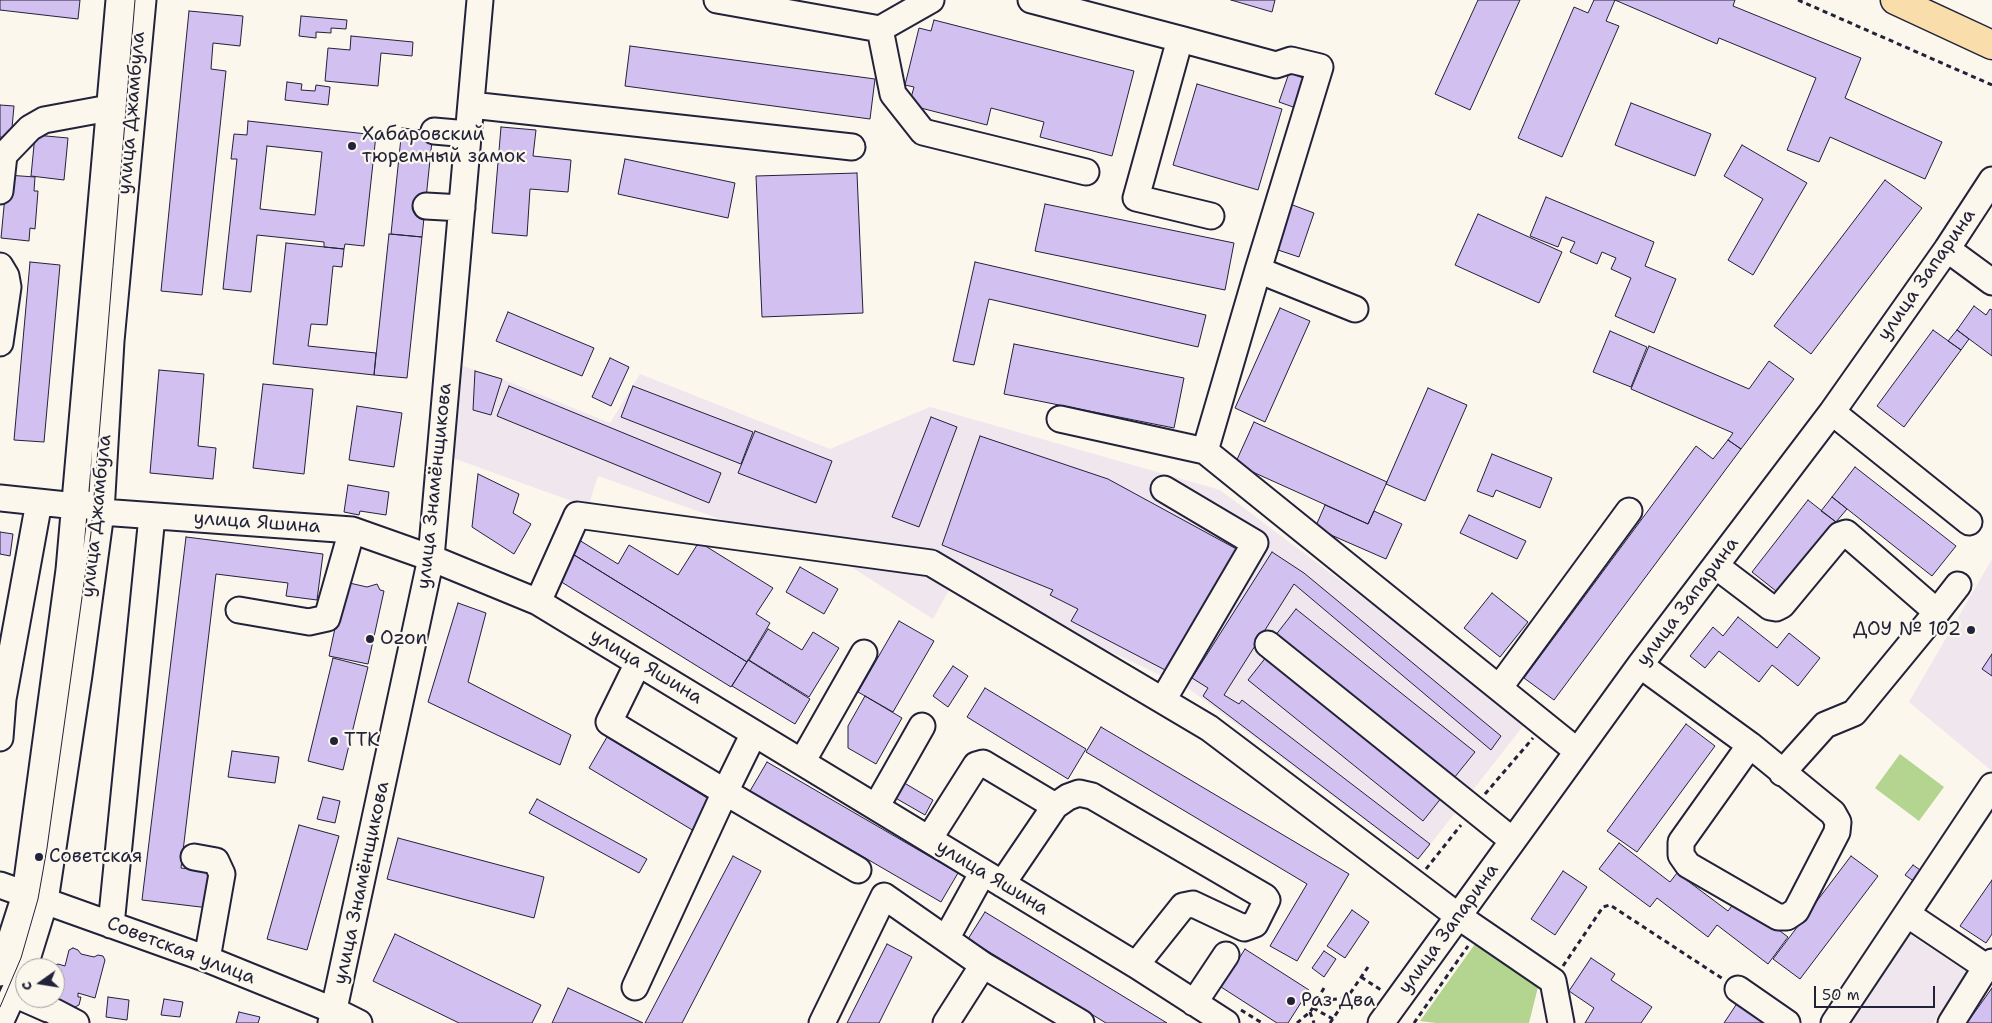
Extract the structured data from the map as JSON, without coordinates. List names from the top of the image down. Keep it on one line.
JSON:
{"streets":{"street":["улица Джамбула","улица Запарина","улица Знамёнщикова","улица Яшина","Советская улица"]},"crossings":[["улица Джамбула","улица Яшина"],["улица Джамбула","Советская улица"],["улица Знамёнщикова","улица Яшина"],["улица Знамёнщикова","Советская улица"]],"places":["Хабаровский тюремный замок","ДОУ № 102","Ozon","ТТК","Советская","Раз Два"],"scale_bar":"50 m","north":"left"}
